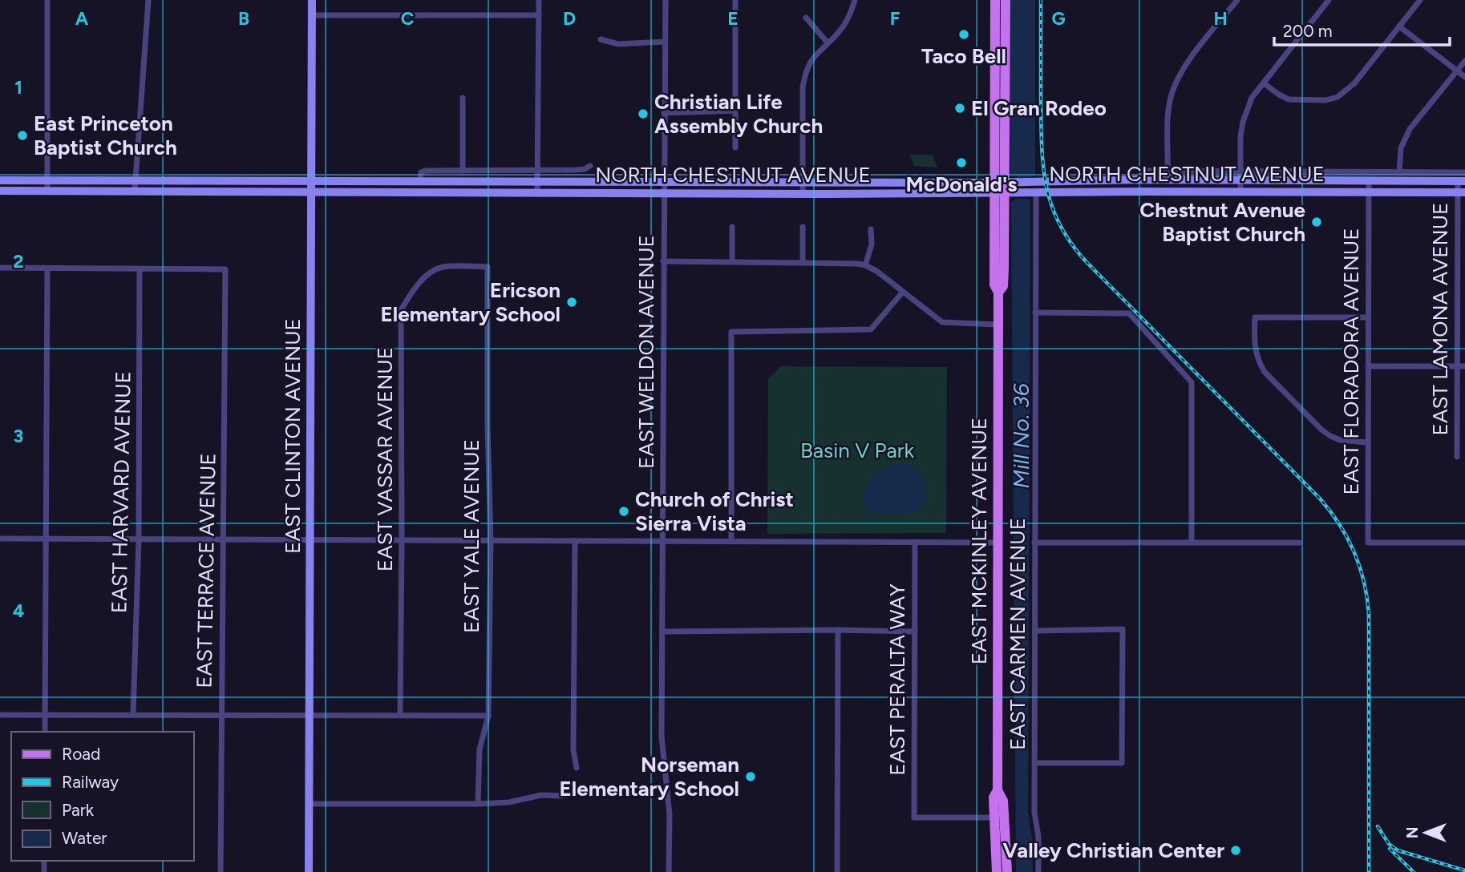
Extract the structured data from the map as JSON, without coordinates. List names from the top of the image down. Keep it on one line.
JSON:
{"streets":{"main road":["NORTH CHESTNUT AVENUE","EAST CLINTON AVENUE","EAST MCKINLEY AVENUE"],"street":["EAST LAMONA AVENUE","EAST WELDON AVENUE","EAST FLORADORA AVENUE","EAST VASSAR AVENUE","EAST HARVARD AVENUE","EAST YALE AVENUE","EAST TERRACE AVENUE","EAST CARMEN AVENUE","EAST PERALTA WAY"]},"crossings":[["NORTH CHESTNUT AVENUE","EAST LAMONA AVENUE"],["NORTH CHESTNUT AVENUE","EAST WELDON AVENUE"],["NORTH CHESTNUT AVENUE","EAST FLORADORA AVENUE"],["NORTH CHESTNUT AVENUE","EAST CLINTON AVENUE"],["NORTH CHESTNUT AVENUE","EAST MCKINLEY AVENUE"],["NORTH CHESTNUT AVENUE","EAST CARMEN AVENUE"],["EAST VASSAR AVENUE","EAST YALE AVENUE"],["EAST HARVARD AVENUE","EAST TERRACE AVENUE"],["EAST MCKINLEY AVENUE","EAST PERALTA WAY"]],"water":["Mill No. 36"],"parks":["Basin V Park"],"places":["Taco Bell","El Gran Rodeo","Christian Life Assembly Church","East Princeton Baptist Church","McDonald's","Chestnut Avenue Baptist Church","Ericson Elementary School","Church of Christ Sierra Vista","Norseman Elementary School","Valley Christian Center"],"legend":["Road","Railway","Park","Water"],"scale_bar":"200 m","north":"left","grid":{"columns":["A","B","C","D","E","F","G","H"],"rows":["1","2","3","4"]}}
